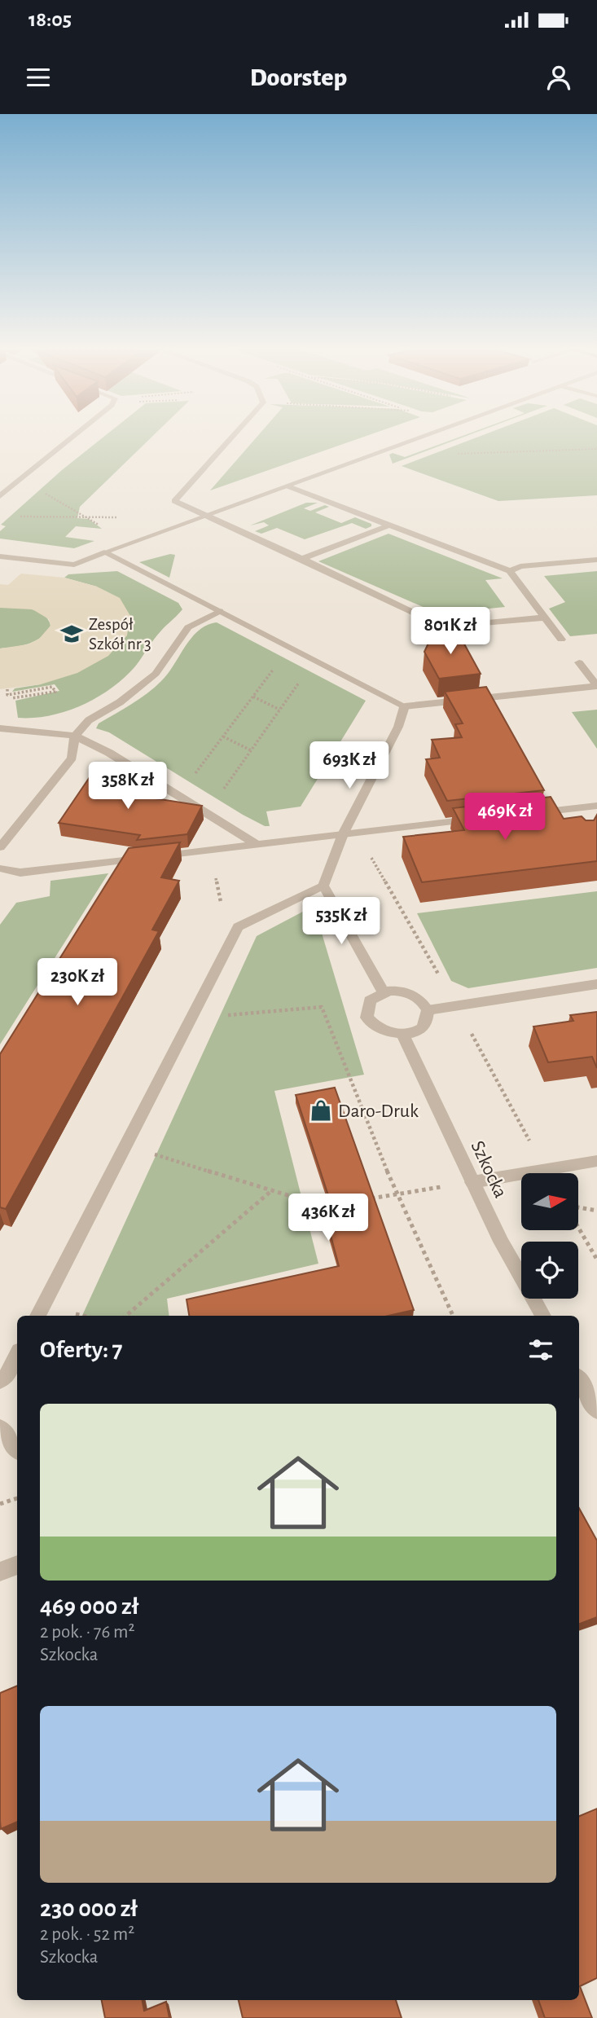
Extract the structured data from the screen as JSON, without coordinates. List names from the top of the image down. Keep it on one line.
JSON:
{"streets":{"street":["Szkocka"]},"places":{"school or university":["Zespół Szkół nr 3"],"shop":["Daro-Druk"]},"north":"right","page":{"status":"18:05","header":"Doorstep","price":["801K zł","693K zł","358K zł","469K zł","535K zł","230K zł","436K zł"],"heading":"Oferty: 7","list":[{"name":"469 000 zł","note":"2 pok. · 76 m² · Szkocka"},{"name":"230 000 zł","note":"2 pok. · 52 m² · Szkocka"}]}}
